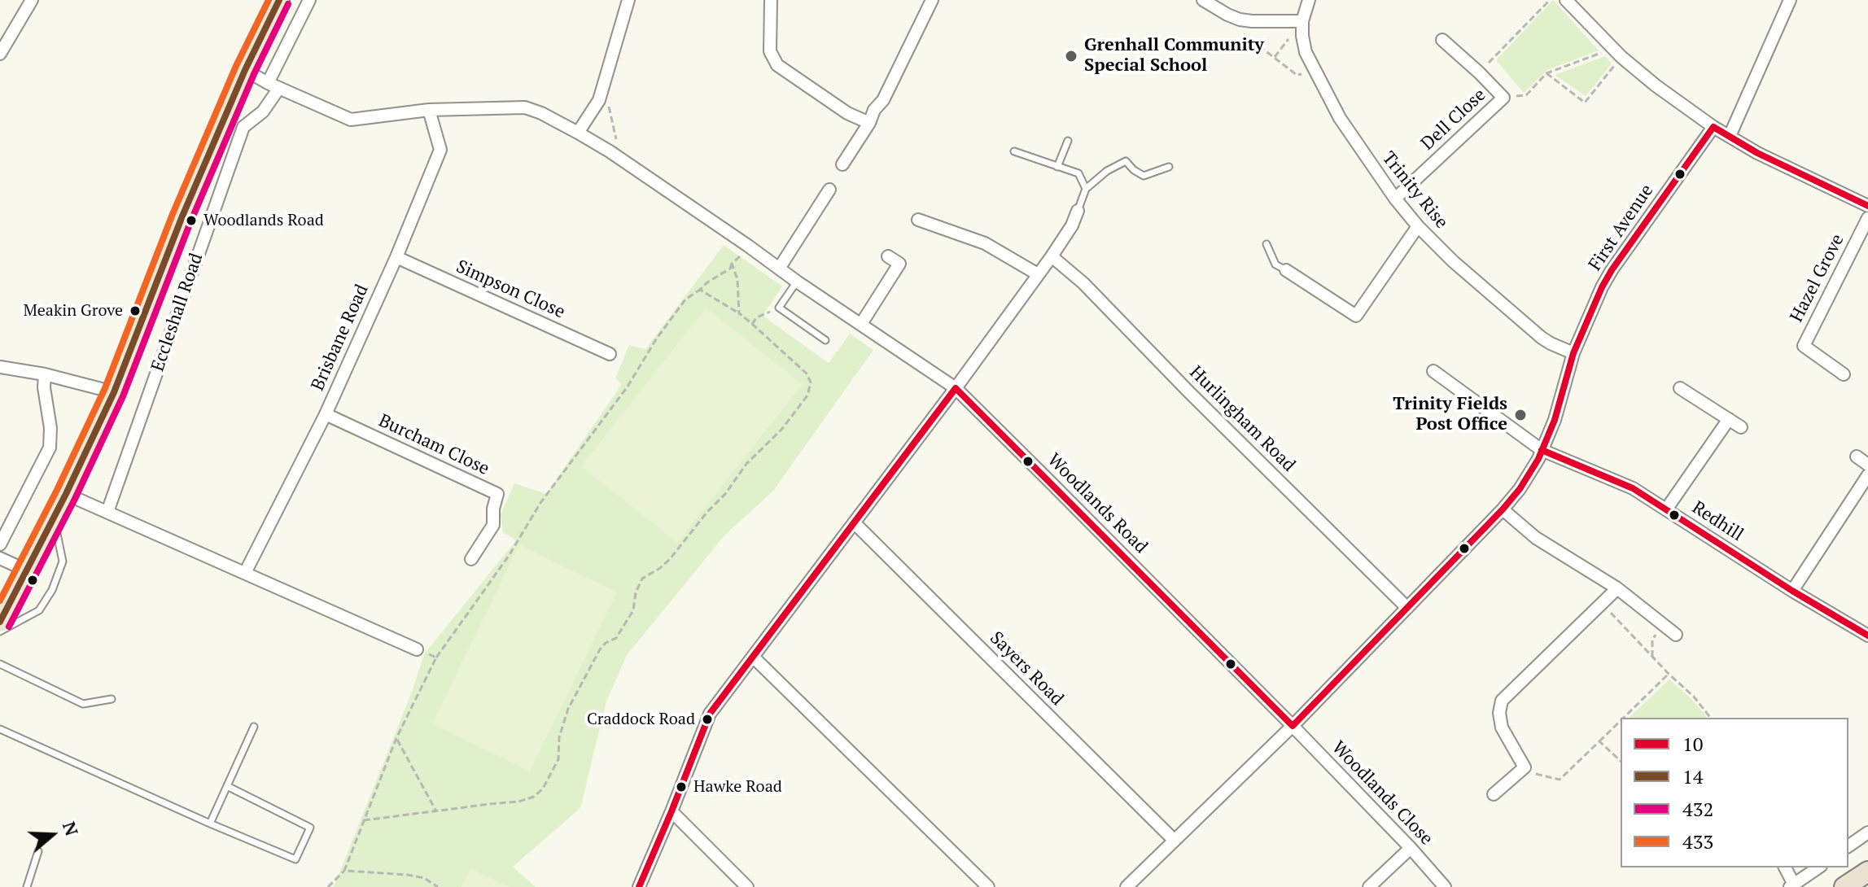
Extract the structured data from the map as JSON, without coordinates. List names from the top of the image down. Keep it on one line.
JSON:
{"streets":{"main road":["Eccleshall Road"],"street":["Dell Close","Trinity Rise","First Avenue","Hazel Grove","Simpson Close","Brisbane Road","Hurlingham Road","Burcham Close","Woodlands Road","Redhill","Sayers Road","Woodlands Close"]},"crossings":[["Dell Close","Trinity Rise"],["Trinity Rise","First Avenue"],["First Avenue","Hurlingham Road"],["First Avenue","Woodlands Road"],["First Avenue","Redhill"],["First Avenue","Sayers Road"],["First Avenue","Woodlands Close"],["Simpson Close","Brisbane Road"],["Eccleshall Road","Woodlands Road"],["Brisbane Road","Burcham Close"],["Brisbane Road","Woodlands Road"],["Woodlands Road","Woodlands Close"]],"places":["Grenhall Community Special School","Woodlands Road","Meakin Grove","Trinity Fields Post Office","Craddock Road","Hawke Road"],"lines":["transit line 14","transit line 433","transit line 432","transit line 10"],"legend":["10","14","432","433"],"north":"right"}
